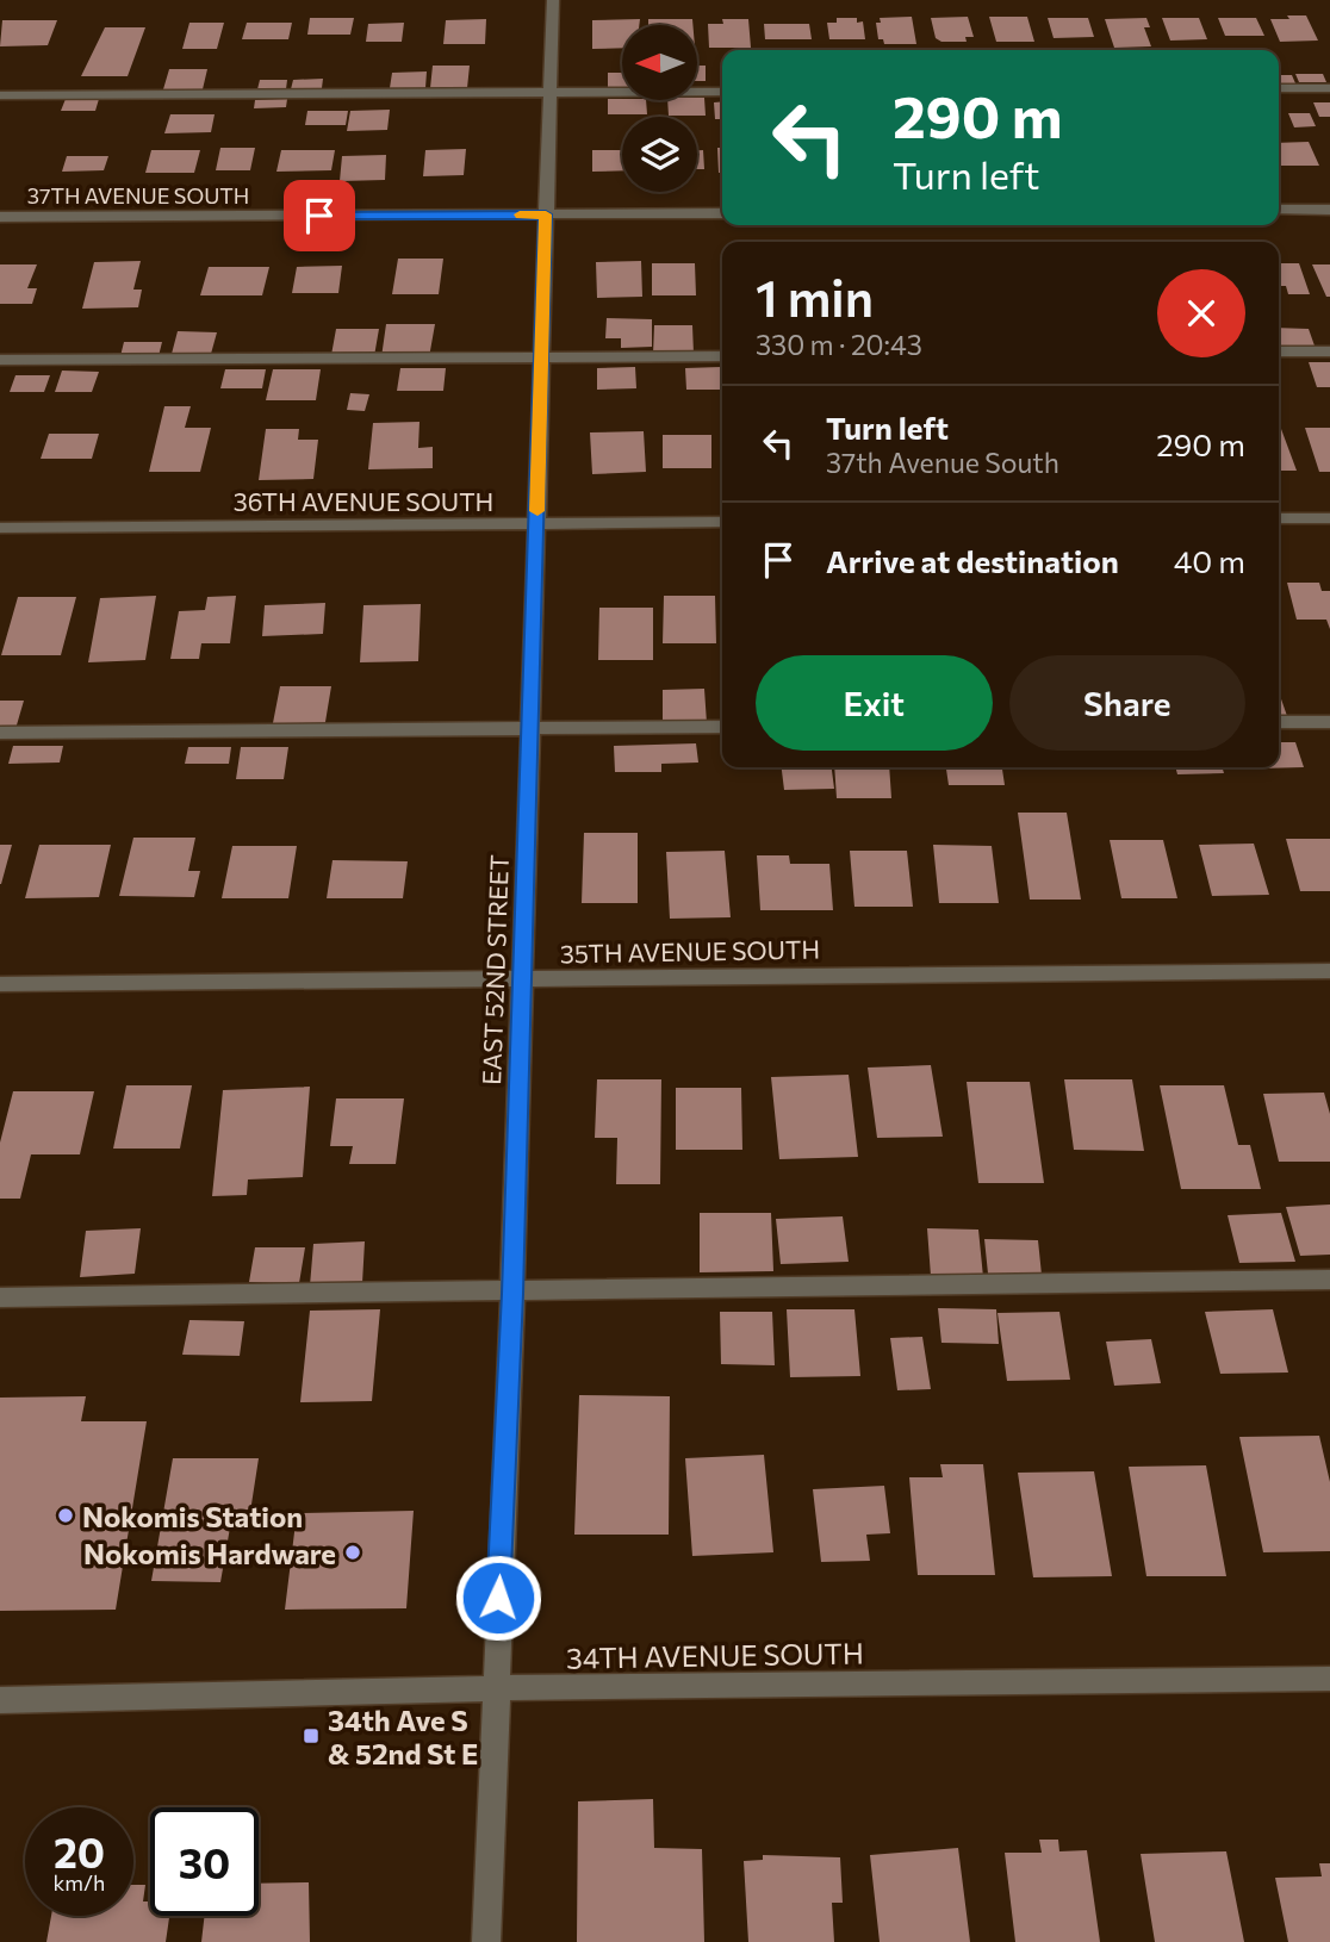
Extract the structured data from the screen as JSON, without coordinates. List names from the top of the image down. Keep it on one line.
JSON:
{"streets":{"street":["37TH AVENUE SOUTH","36TH AVENUE SOUTH","35TH AVENUE SOUTH","EAST 52ND STREET","34TH AVENUE SOUTH"]},"crossings":[["37TH AVENUE SOUTH","EAST 52ND STREET"],["36TH AVENUE SOUTH","EAST 52ND STREET"],["35TH AVENUE SOUTH","EAST 52ND STREET"],["EAST 52ND STREET","34TH AVENUE SOUTH"]],"places":{"other":["Nokomis Station","Nokomis Hardware"],"transit":["34th Ave S & 52nd St E"]},"north":"left","page":{"turn":["290 m","Turn left"],"heading":["1 min","330 m · 20:43"],"list":[{"name":"Turn left","note":"37th Avenue South","value":"290 m"},{"name":"Arrive at destination","value":"40 m"}],"buttons":["Exit","Share"],"speed":"20 km/h","limit":"30"}}
